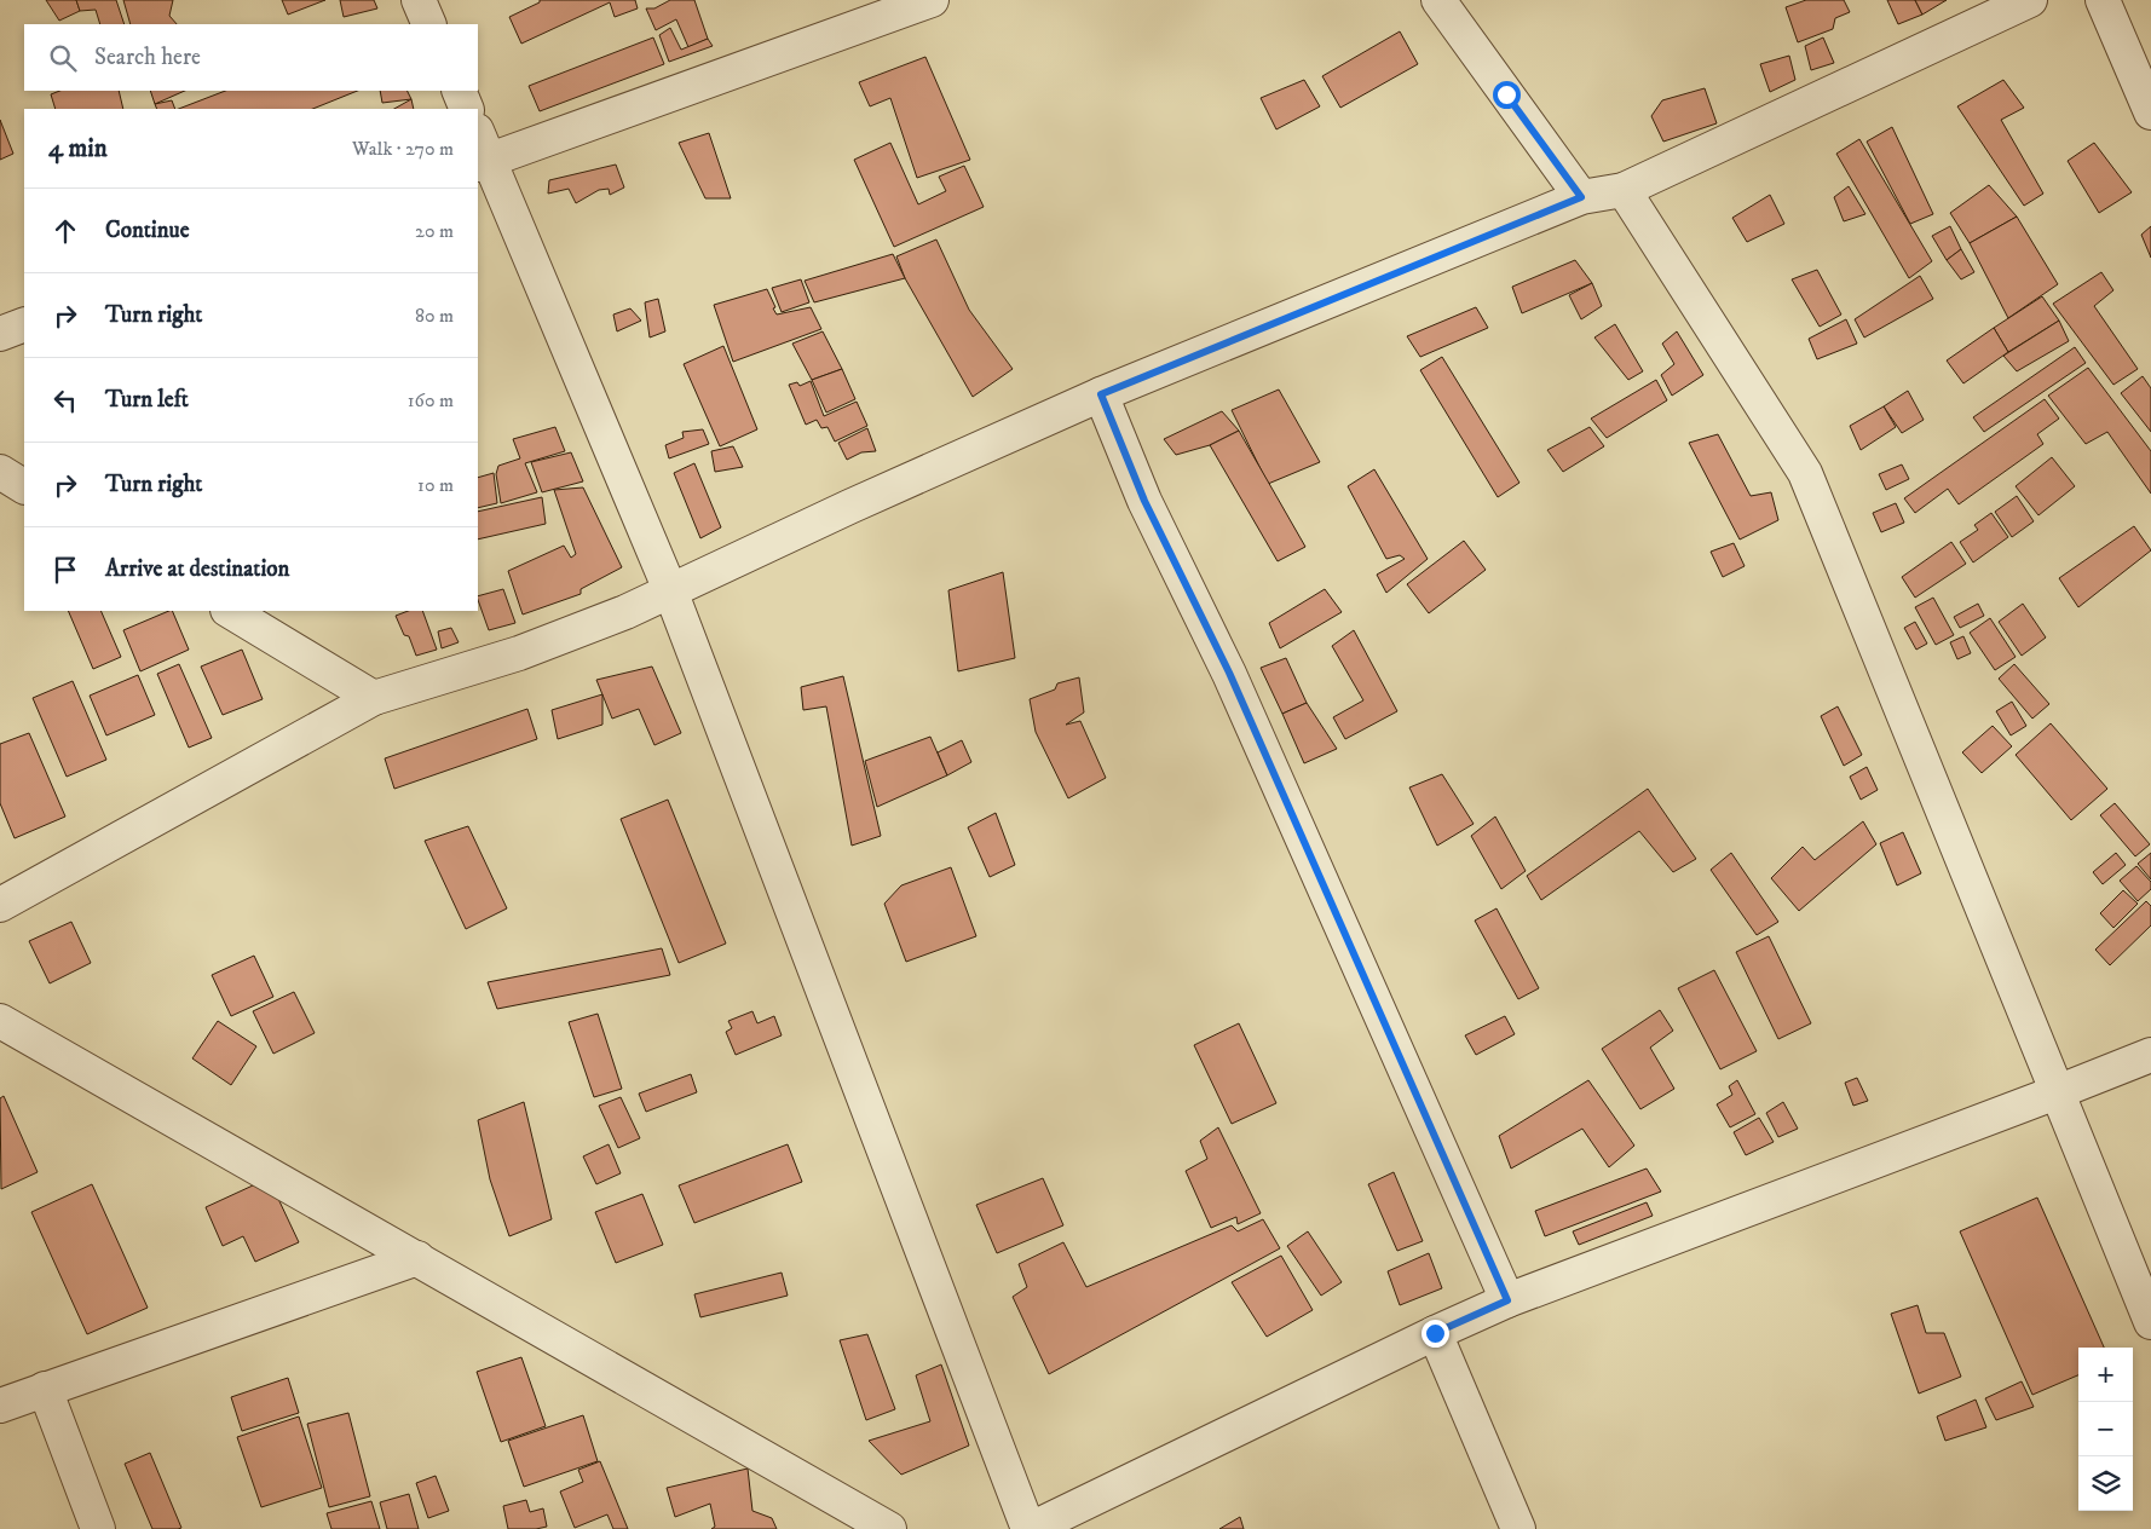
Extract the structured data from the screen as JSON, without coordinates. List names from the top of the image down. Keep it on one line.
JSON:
{"page":{"search":"Search here","heading":["4 min","Walk · 270 m"],"list":[["Continue","20 m"],["Turn right","80 m"],["Turn left","160 m"],["Turn right","10 m"],"Arrive at destination"],"map_buttons":["+","−"]}}
